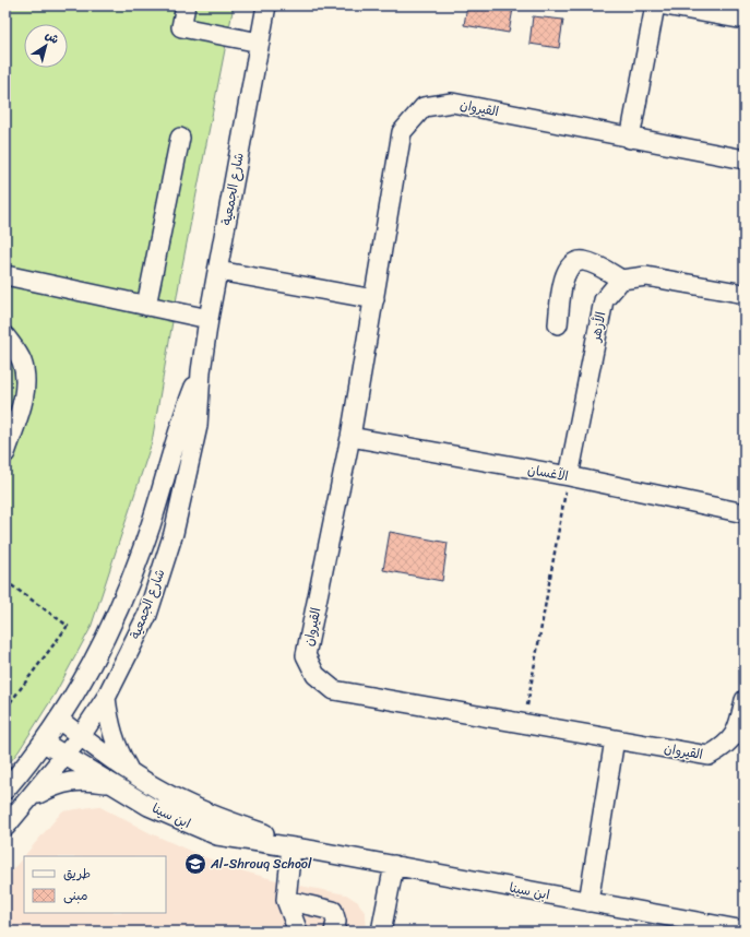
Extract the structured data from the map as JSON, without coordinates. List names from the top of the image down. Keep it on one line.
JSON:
{"streets":{"street":["القيروان","شارع الجمعية","الأزهر","الآغسان","ابن سينا"]},"crossings":[["القيروان","الآغسان"],["شارع الجمعية","ابن سينا"],["الأزهر","الآغسان"]],"places":{"school or university":["Al-Shrouq School"]},"legend":["طريق","مبنى"],"north":"top right"}
